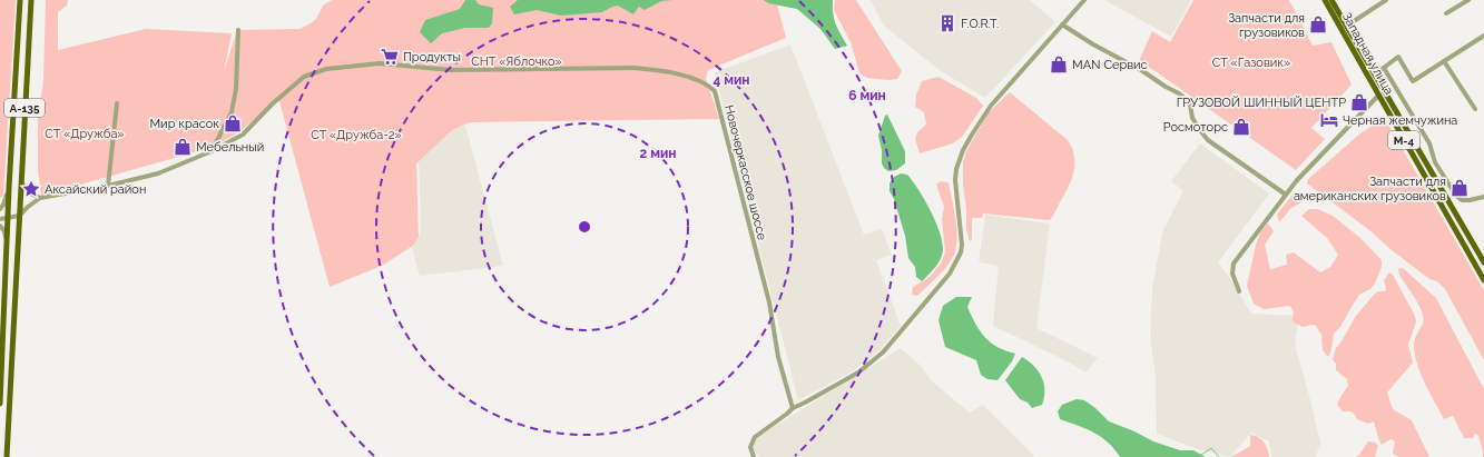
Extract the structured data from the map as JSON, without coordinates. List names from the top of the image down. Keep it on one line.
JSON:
{"streets":{"main road":["Западная улица","А-135","М-4"],"street":["Новочеркасское шоссе"]},"parks":["СНТ «Яблочко»","СТ «Газовик»","СТ «Дружба»","СТ «Дружба-2»"],"places":{"building":["F.O.R.T."],"shop":["Запчасти для грузовиков","MAN Сервис","ГРУЗОВОЙ ШИННЫЙ ЦЕНТР","Мир красок","Росмоторс","Мебельный","Запчасти для американских грузовиков"],"supermarket":["Продукты"],"hotel":["Черная жемчужина"],"place":["Аксайский район"]},"rings":["4 мин","6 мин","2 мин"]}
